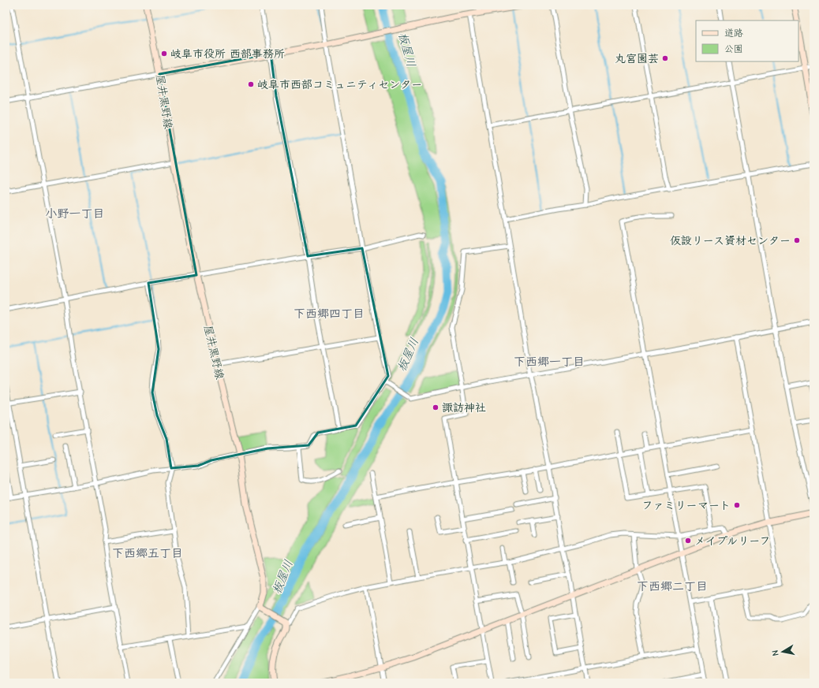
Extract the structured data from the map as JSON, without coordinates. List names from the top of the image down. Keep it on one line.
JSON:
{"streets":{"street":["屋井黒野線"]},"districts":["小野一丁目","下西郷四丁目","下西郷一丁目","下西郷五丁目","下西郷二丁目"],"water":["板屋川"],"places":["岐阜市役所 西部事務所","丸宮園芸","岐阜市西部コミュニティセンター","仮設リース資材センター","諏訪神社","ファミリーマート","メイプルリーフ"],"legend":["道路","公園"],"north":"left"}
